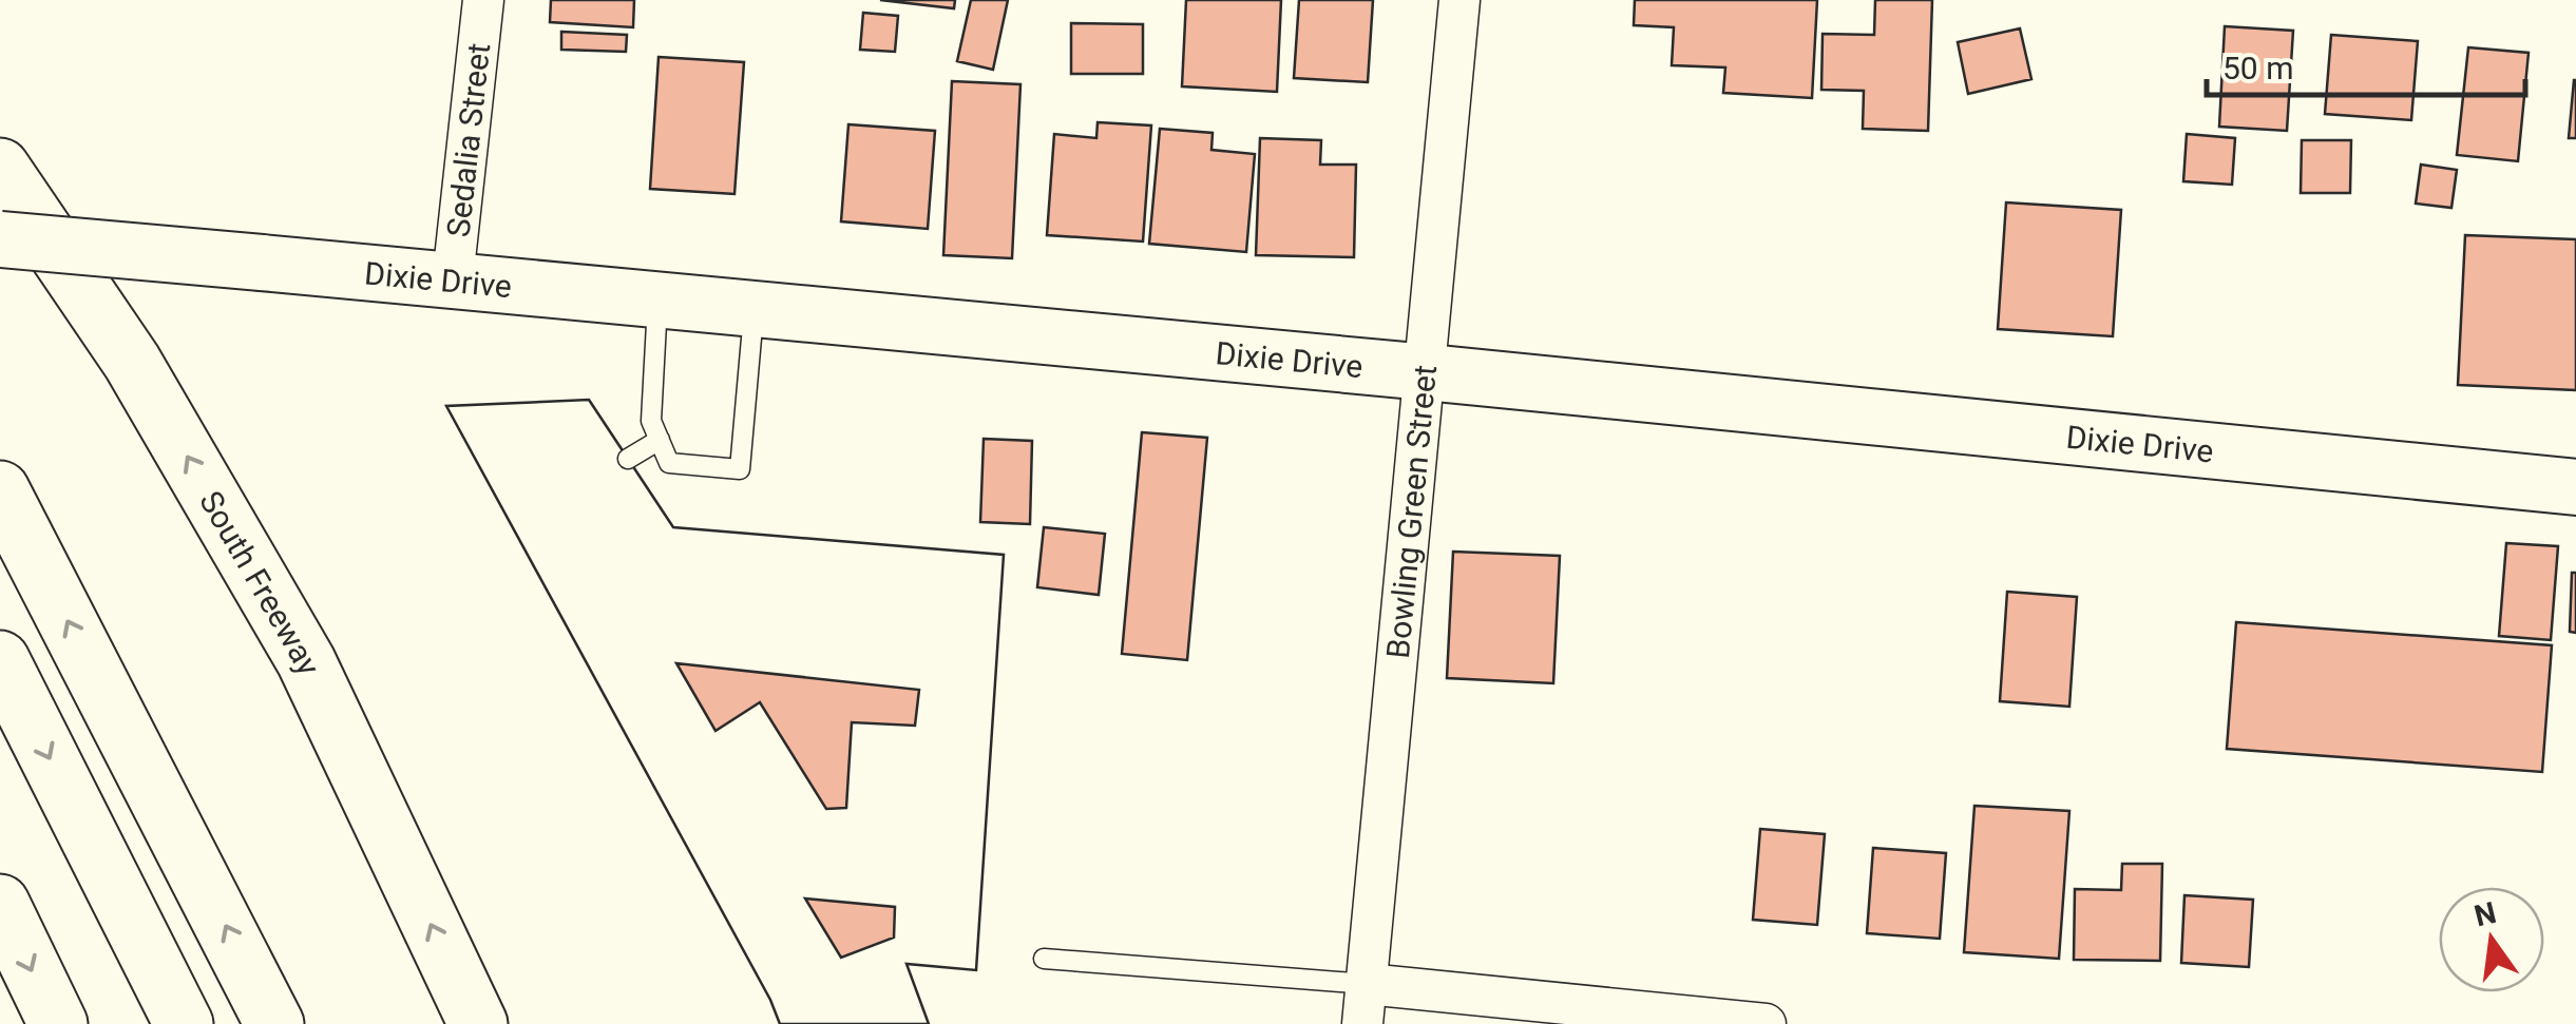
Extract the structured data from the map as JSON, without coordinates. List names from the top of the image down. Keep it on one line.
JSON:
{"streets":{"highway":["South Freeway"],"street":["Sedalia Street","Dixie Drive","Bowling Green Street"]},"crossings":[["Sedalia Street","Dixie Drive"],["Dixie Drive","Bowling Green Street"]],"scale_bar":"50 m","north":"top"}
